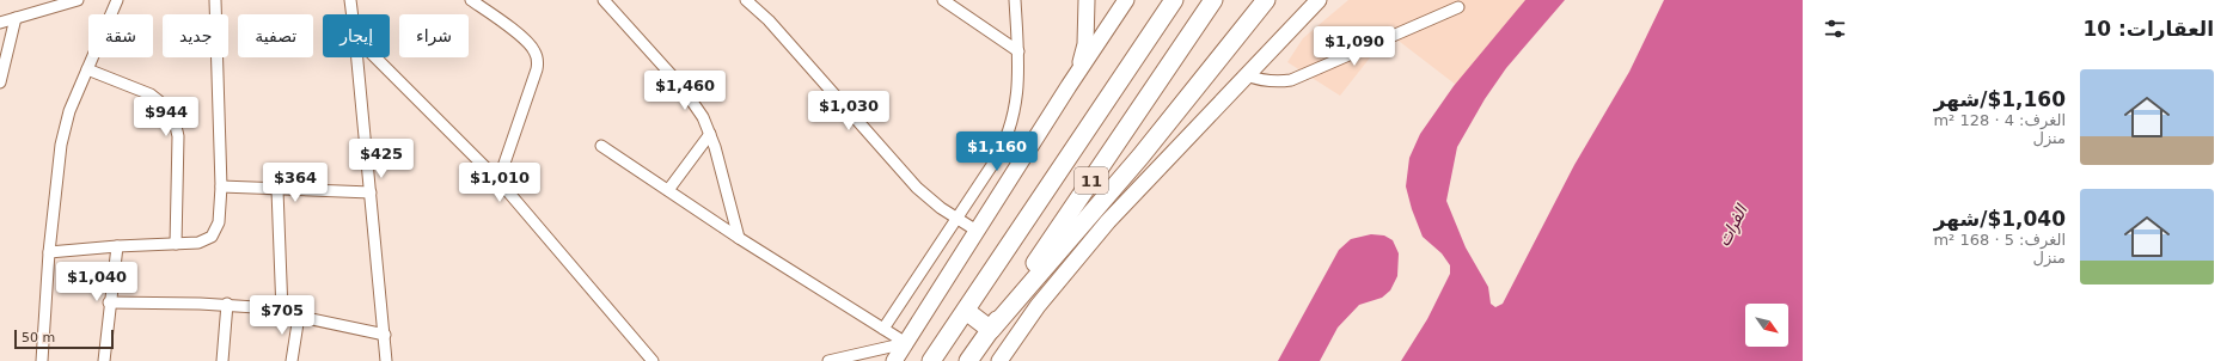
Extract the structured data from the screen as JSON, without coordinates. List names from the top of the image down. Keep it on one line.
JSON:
{"streets":{"highway":["11"]},"water":["الفرات"],"scale_bar":"50 m","north":"bottom right","page":{"heading":"العقارات: 10","chip":["شراء","إيجار","تصفية","جديد","شقة"],"price":["$1,090","$1,460","$1,030","$944","$1,160","$425","$364","$1,010","$1,040","$705"],"list":[{"name":"$1,160/شهر","note":"الغرف: 4 · 128 m² · منزل"},{"name":"$1,040/شهر","note":"الغرف: 5 · 168 m² · منزل"}],"scale":"50 m"}}
